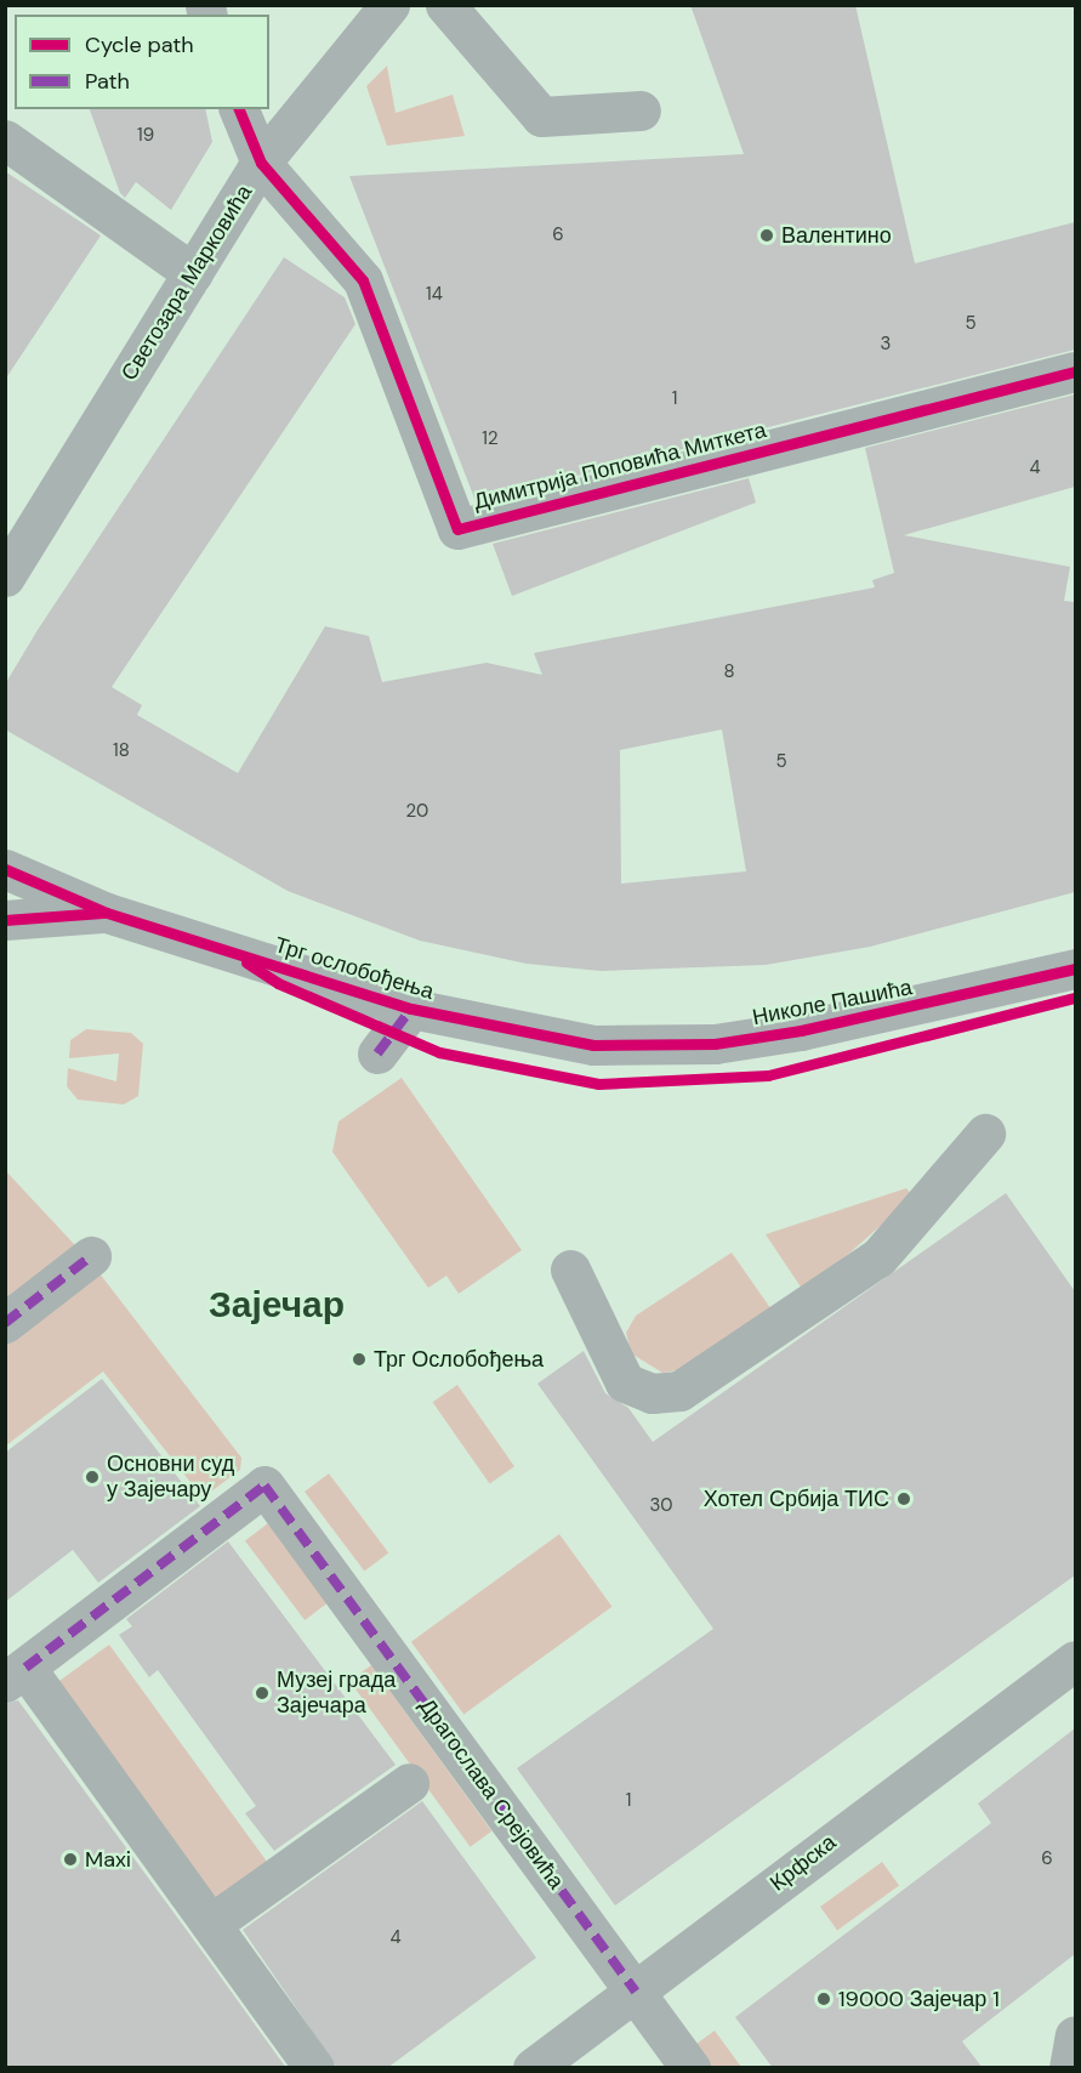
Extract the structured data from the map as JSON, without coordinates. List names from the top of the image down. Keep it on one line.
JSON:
{"streets":{"street":["Светозара Марковића","Димитрија Поповића Миткета","Трг ослобођења","Николе Пашића","Драгослава Срејовића","Крфска"]},"crossings":[["Светозара Марковића","Димитрија Поповића Миткета"],["Трг ослобођења","Николе Пашића"],["Драгослава Срејовића","Крфска"]],"districts":["Зајечар"],"places":["Валентино","Трг Ослобођења","Основни суд у Зајечару","Хотел Србија ТИС","Музеј града Зајечара","Maxi","19000 Зајечар 1"],"house_numbers":["19","6","14","5","3","1","12","4","8","18","5","20","30","1","6","4"],"legend":["Cycle path","Path"]}
